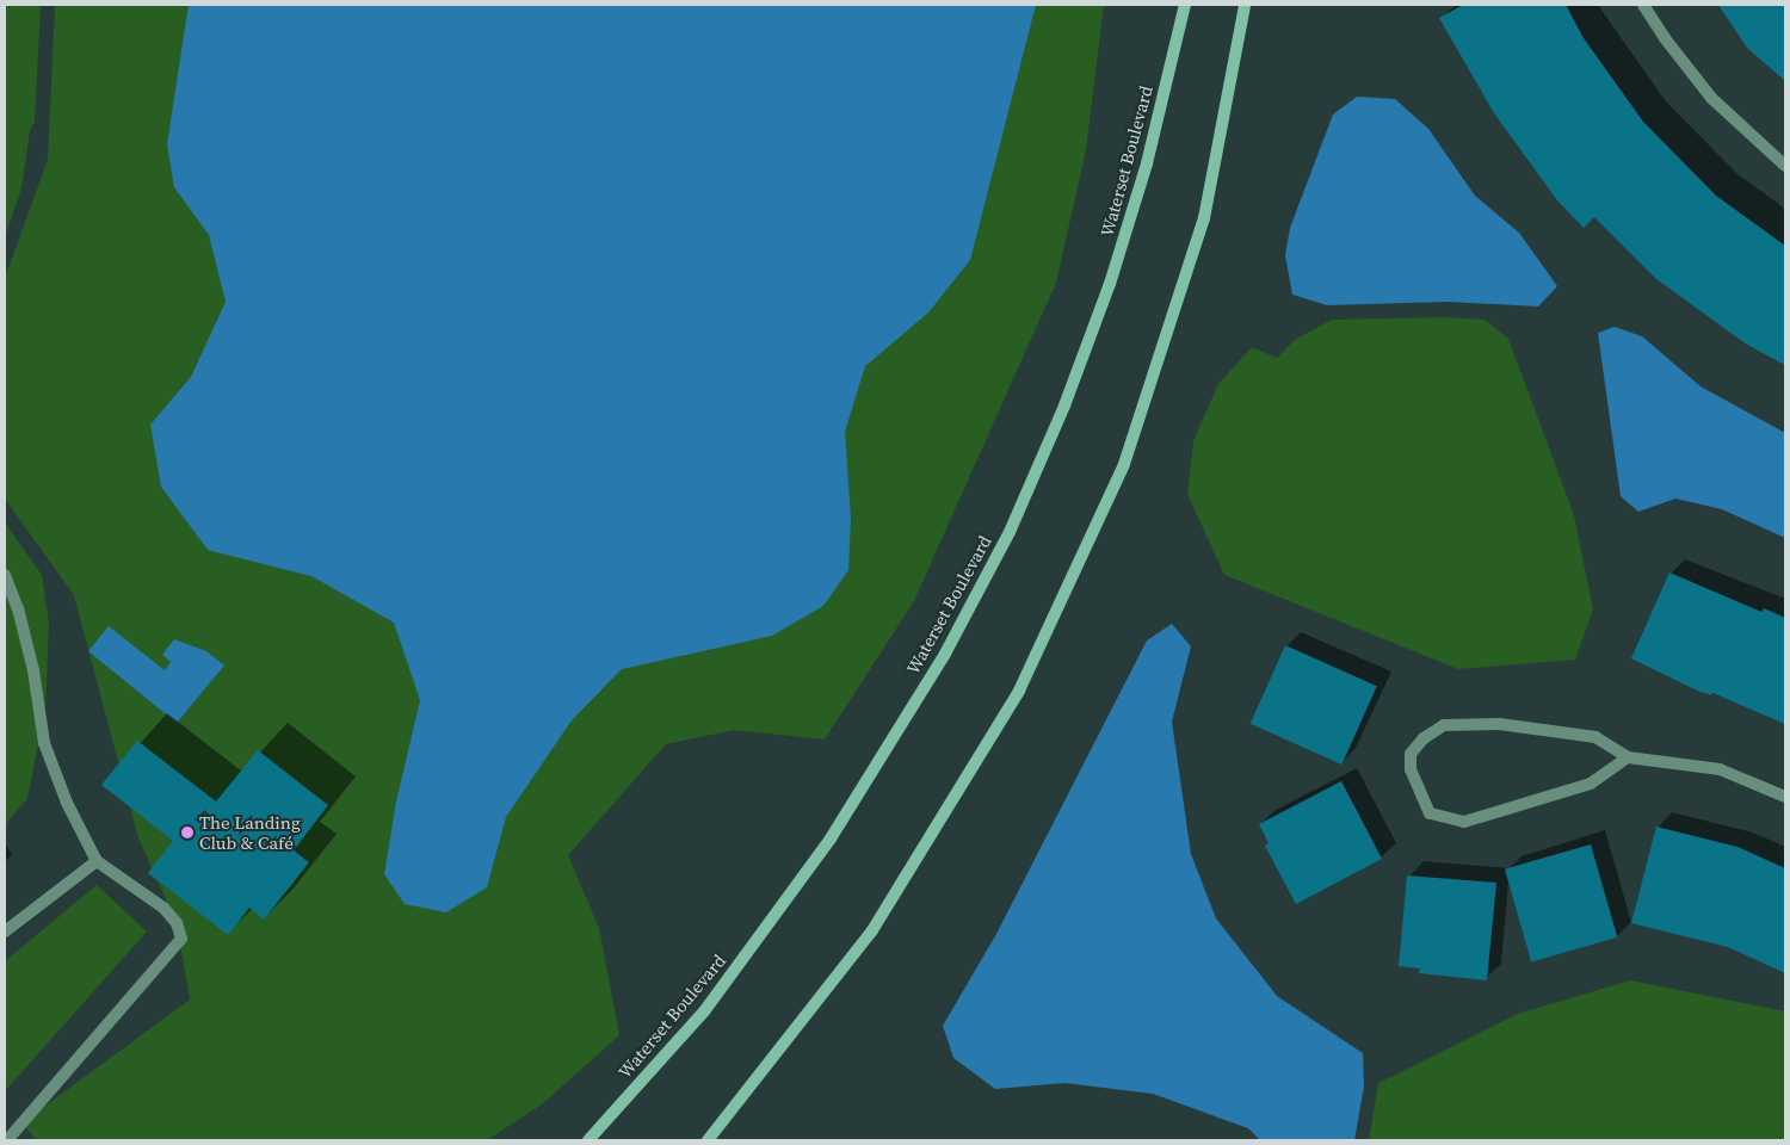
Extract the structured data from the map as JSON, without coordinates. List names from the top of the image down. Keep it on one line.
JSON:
{"streets":{"street":["Waterset Boulevard"]},"places":["The Landing Club & Café"]}
